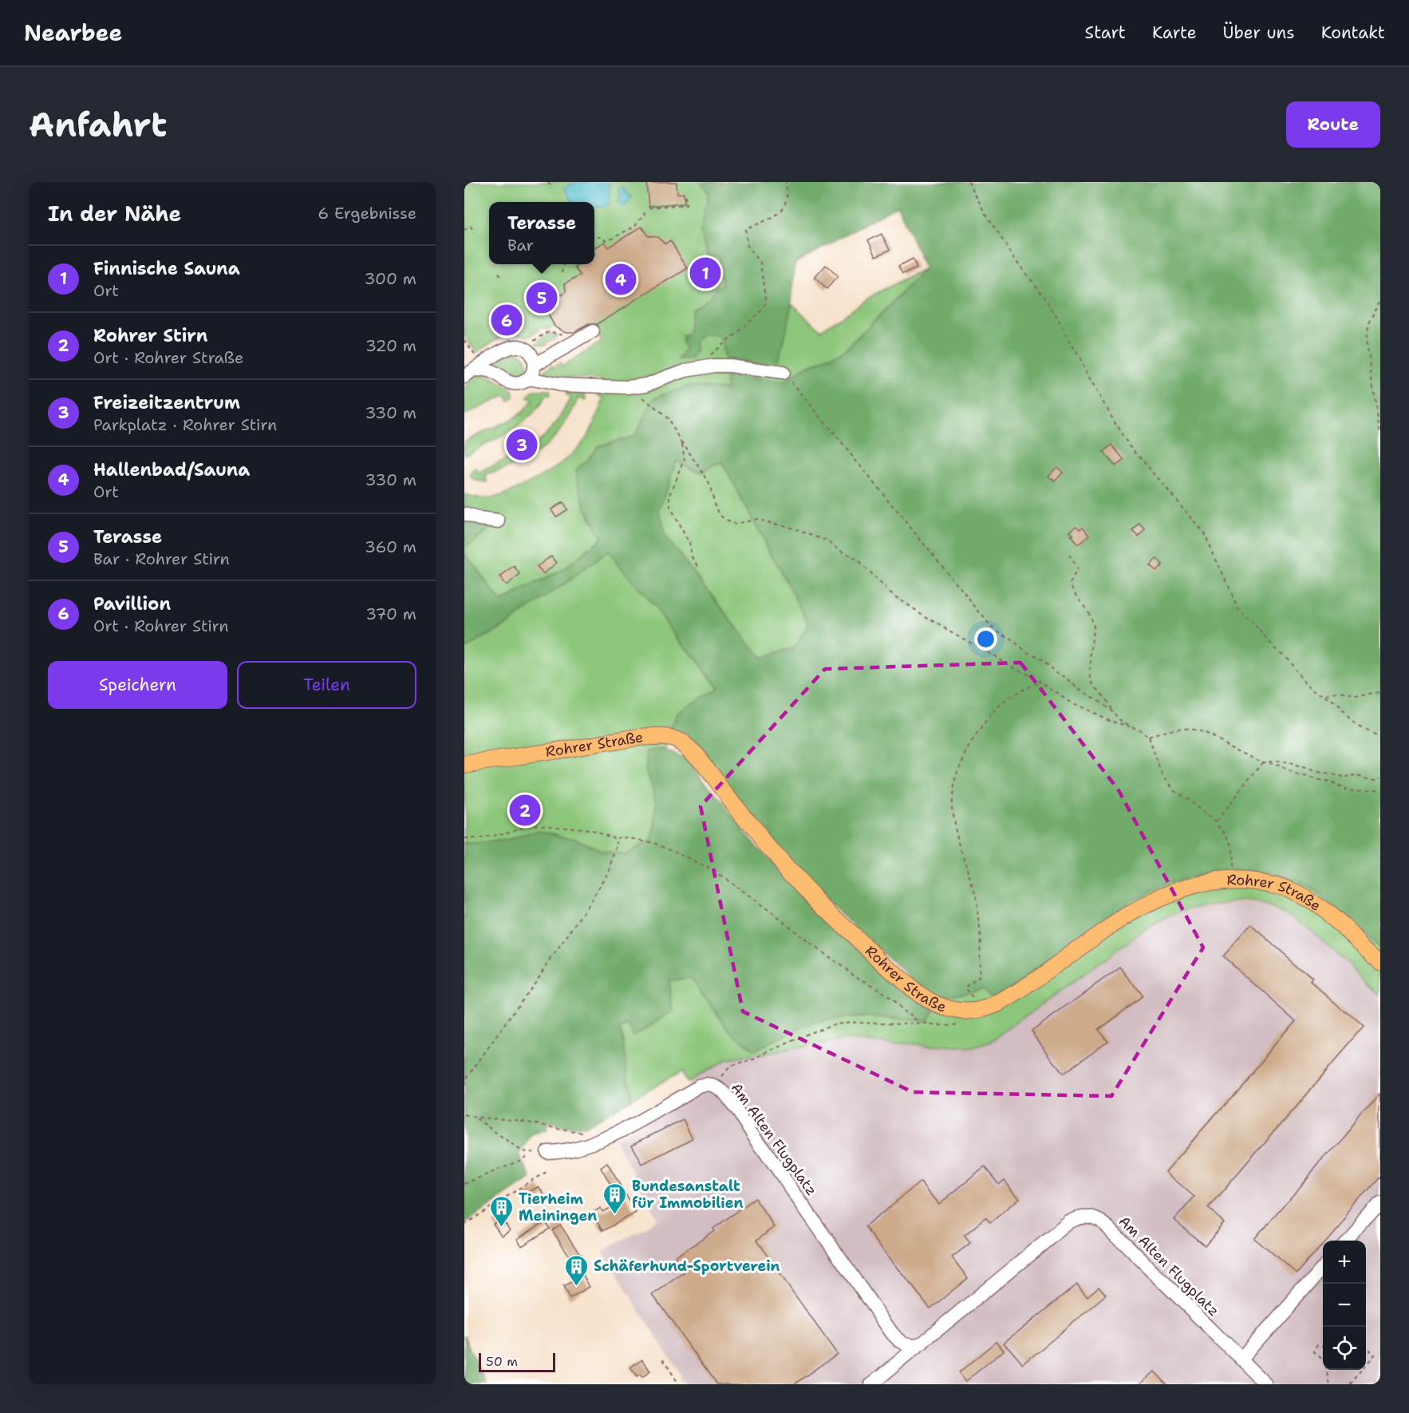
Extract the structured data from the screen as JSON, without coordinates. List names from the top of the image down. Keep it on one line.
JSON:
{"streets":{"main road":["Rohrer Straße"],"street":["Am Alten Flugplatz"]},"places":{"building":["Bundesanstalt für Immobilien","Tierheim Meiningen","Schäferhund-Sportverein"]},"scale_bar":"50 m","page":{"header":"Nearbee","nav":["Start","Karte","Über uns","Kontakt"],"buttons":["Route",["Speichern","Teilen"]],"title":"Anfahrt","heading":["In der Nähe","6 Ergebnisse"],"popup":["Terasse","Bar"],"list":[{"mark":"1","name":"Finnische Sauna","note":"Ort","value":"300 m"},{"mark":"2","name":"Rohrer Stirn","note":"Ort · Rohrer Straße","value":"320 m"},{"mark":"3","name":"Freizeitzentrum","note":"Parkplatz · Rohrer Stirn","value":"330 m"},{"mark":"4","name":"Hallenbad/Sauna","note":"Ort","value":"330 m"},{"mark":"5","name":"Terasse","note":"Bar · Rohrer Stirn","value":"360 m"},{"mark":"6","name":"Pavillion","note":"Ort · Rohrer Stirn","value":"370 m"}],"pins":["1","4","5","6","3","2"],"map_buttons":["+","−"],"scale":"50 m"}}
